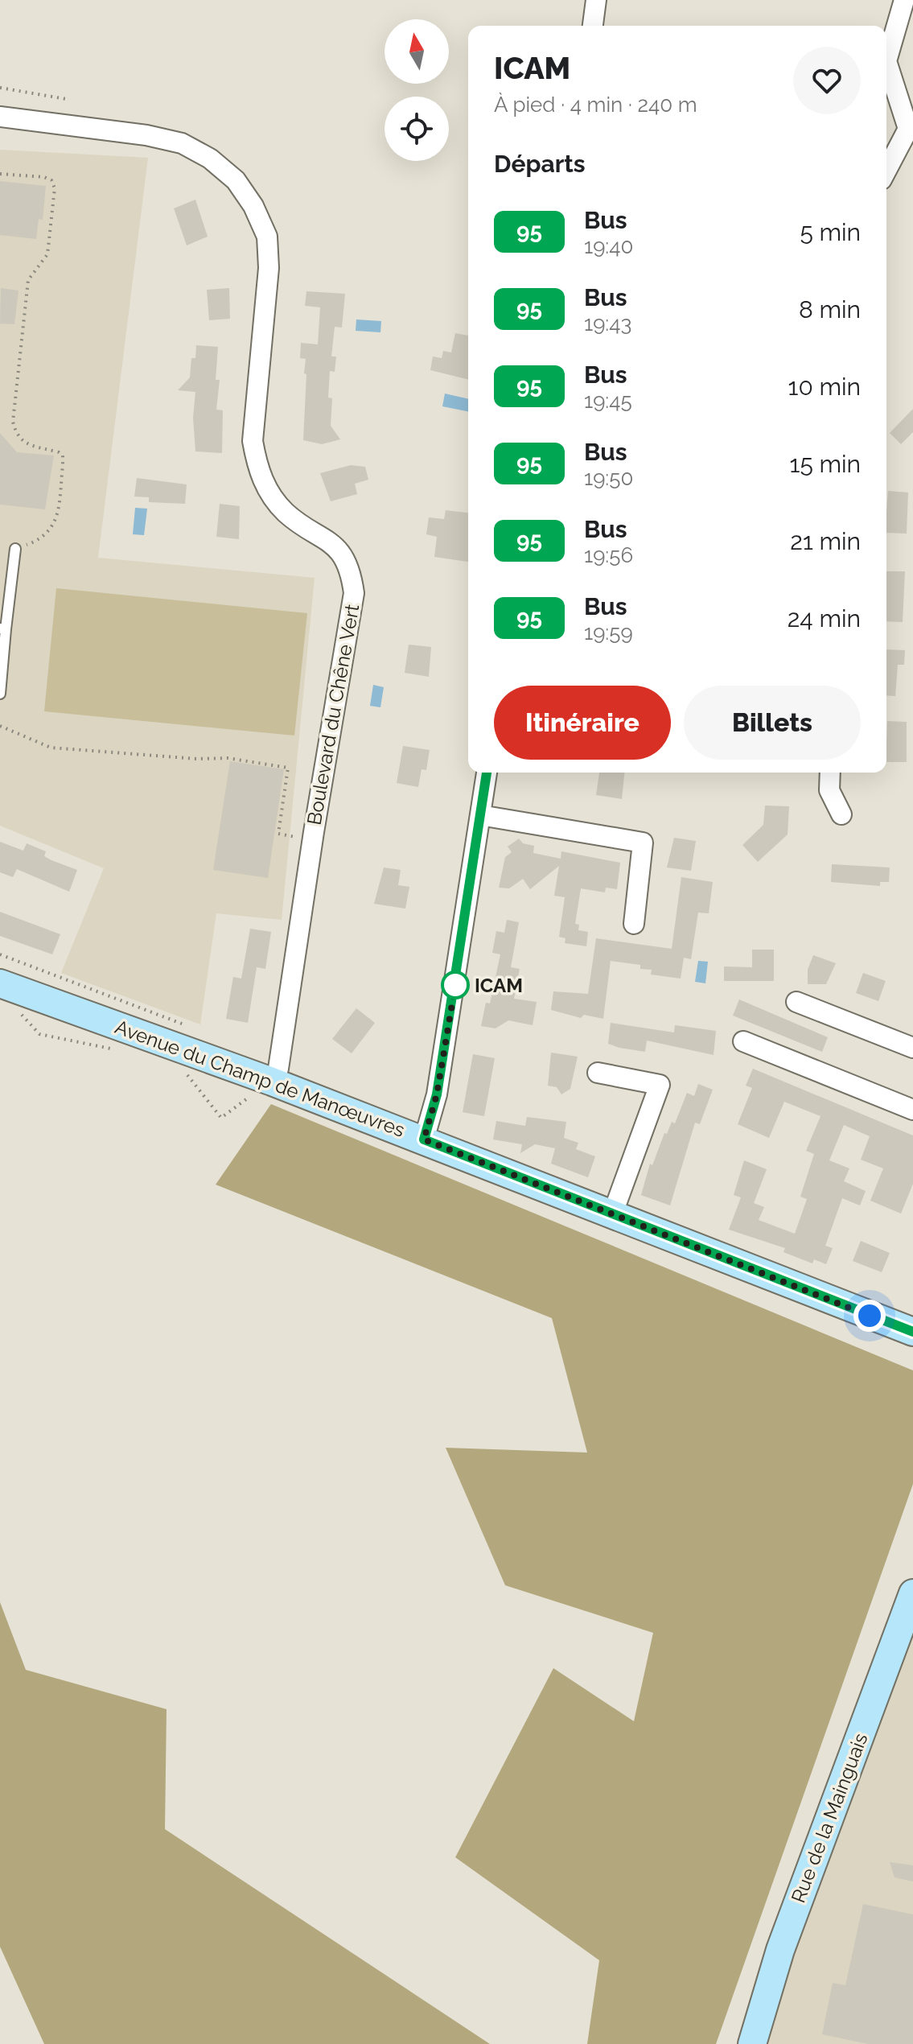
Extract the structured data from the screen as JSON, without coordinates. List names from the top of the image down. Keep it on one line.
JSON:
{"streets":{"street":["Boulevard du Chêne Vert","Avenue du Champ de Manœuvres","Rue de la Mainguais"]},"crossings":[["Boulevard du Chêne Vert","Avenue du Champ de Manœuvres"]],"places":["ICAM"],"lines":["bus line 95"],"north":"top","page":{"heading":[["ICAM","À pied · 4 min · 240 m"],"Départs"],"list":[{"mark":"95","name":"Bus","note":"19:40","value":"5 min"},{"mark":"95","name":"Bus","note":"19:43","value":"8 min"},{"mark":"95","name":"Bus","note":"19:45","value":"10 min"},{"mark":"95","name":"Bus","note":"19:50","value":"15 min"},{"mark":"95","name":"Bus","note":"19:56","value":"21 min"},{"mark":"95","name":"Bus","note":"19:59","value":"24 min"}],"buttons":["Itinéraire","Billets"]}}
